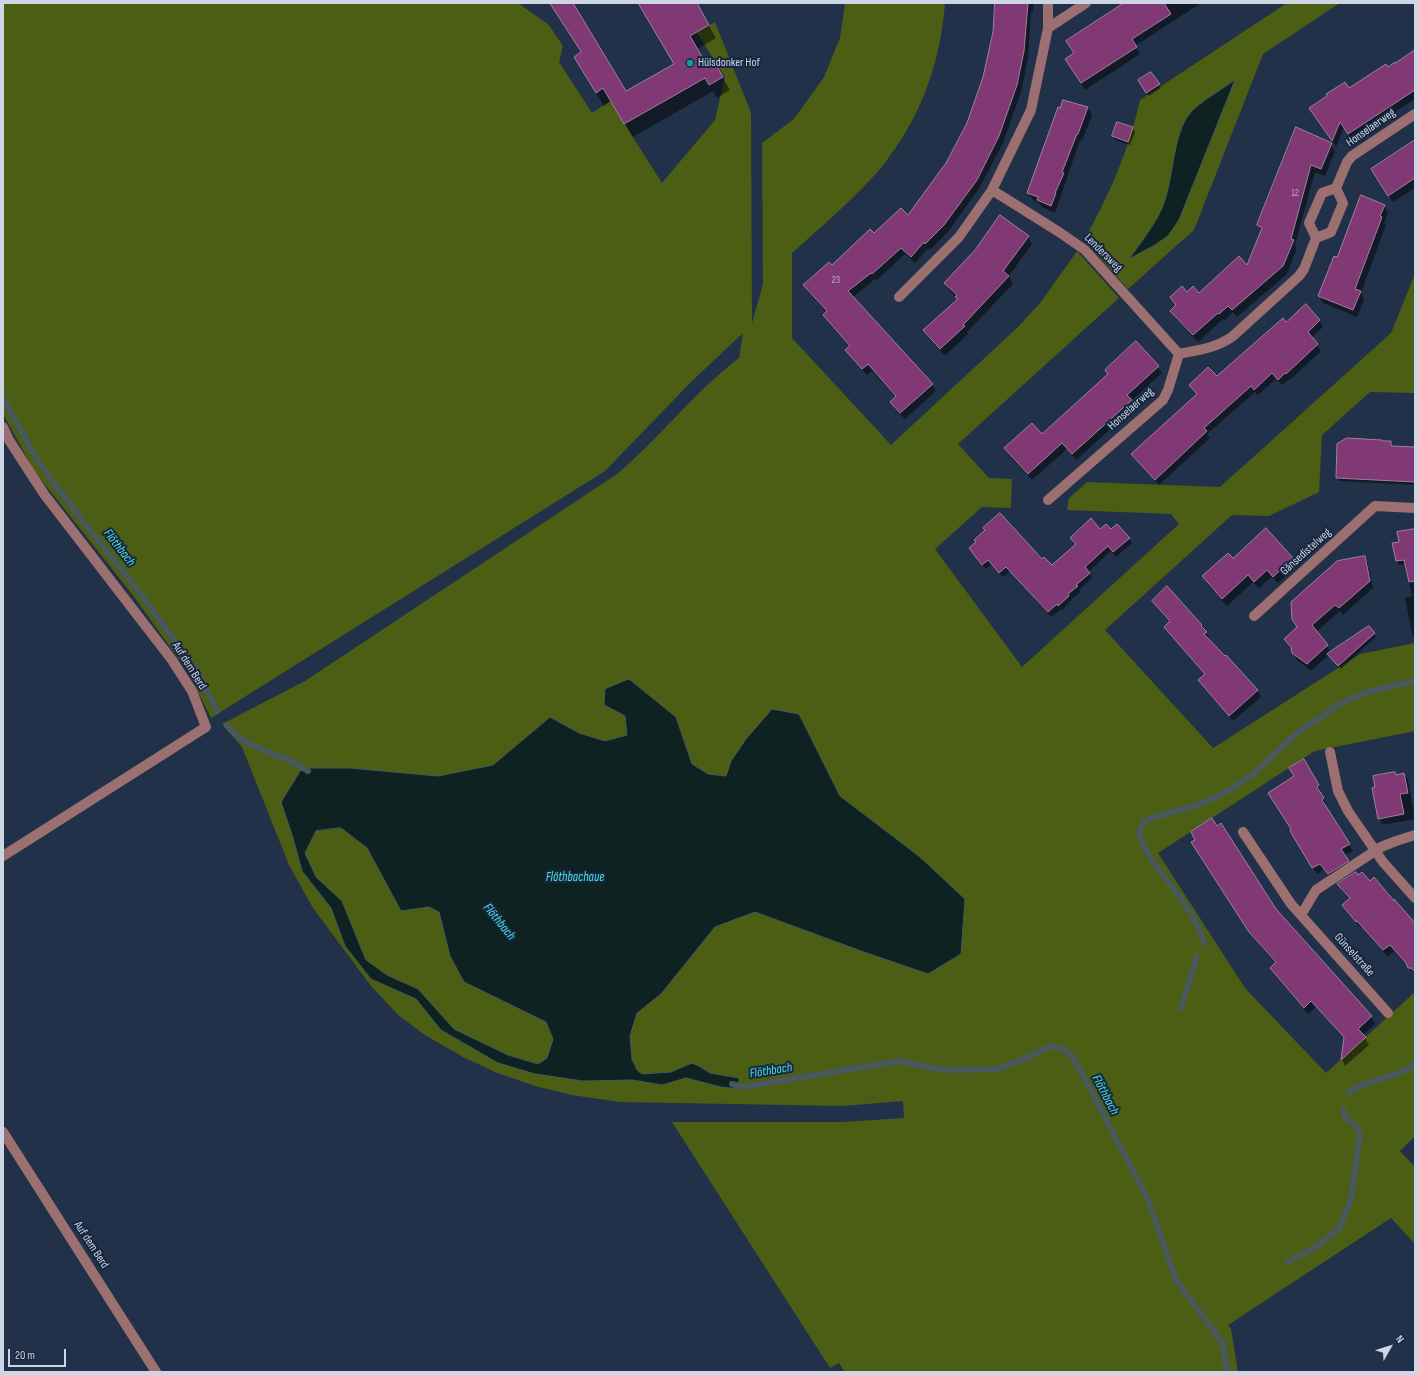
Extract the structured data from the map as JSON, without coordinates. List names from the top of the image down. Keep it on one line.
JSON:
{"streets":{"street":["Honselaerweg","Lendersweg","Gänsedistelweg","Auf dem Berd","Günselstraße"]},"crossings":[["Honselaerweg","Lendersweg"]],"water":["Flöthbach","Flöthbachaue"],"places":["Hülsdonker Hof"],"house_numbers":["12","23"],"scale_bar":"20 m","north":"top right"}
